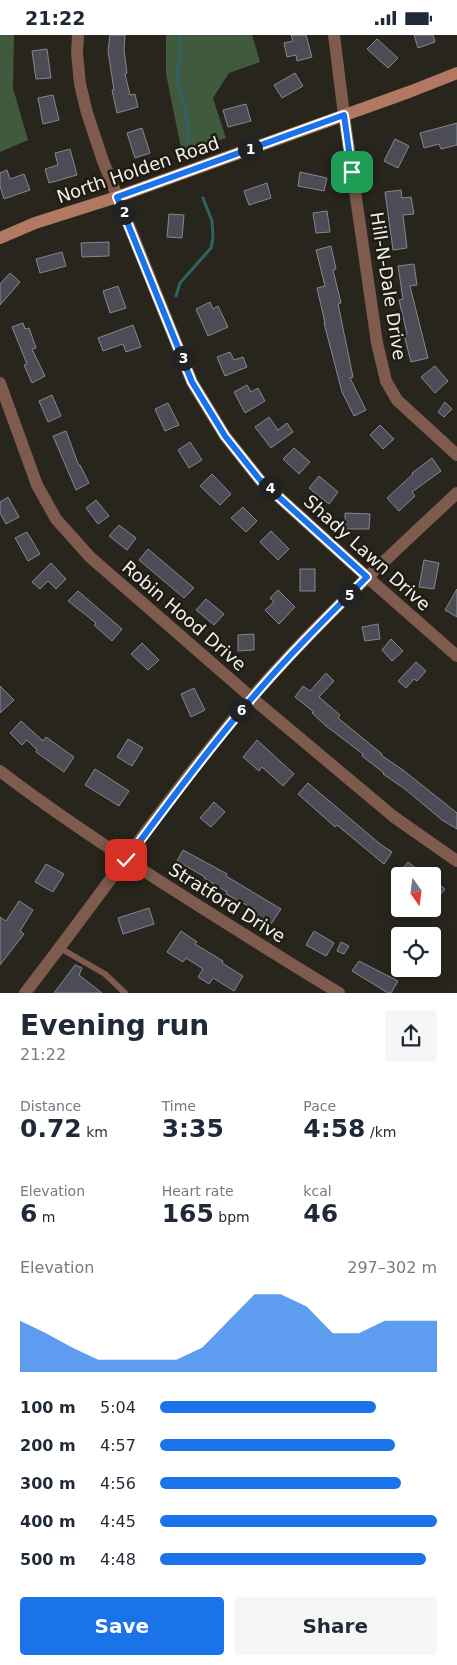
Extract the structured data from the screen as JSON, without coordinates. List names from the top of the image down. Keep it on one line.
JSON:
{"streets":{"main road":["North Holden Road"],"street":["Hill-N-Dale Drive","Shady Lawn Drive","Robin Hood Drive","Stratford Drive"]},"crossings":[["North Holden Road","Hill-N-Dale Drive"],["North Holden Road","Shady Lawn Drive"]],"north":"bottom","page":{"status":"21:22","pins":["1","2","3","4","5","6"],"heading":["Evening run","21:22"],"stats":[["Distance","0.72 km"],["Time","3:35"],["Pace","4:58 /km"],["Elevation","6 m"],["Heart rate","165 bpm"],["kcal","46"]],"chart":["Elevation","297–302 m"],"list":[{"name":"100 m","note":"5:04"},{"name":"200 m","note":"4:57"},{"name":"300 m","note":"4:56"},{"name":"400 m","note":"4:45"},{"name":"500 m","note":"4:48"}],"buttons":["Save","Share"]}}
